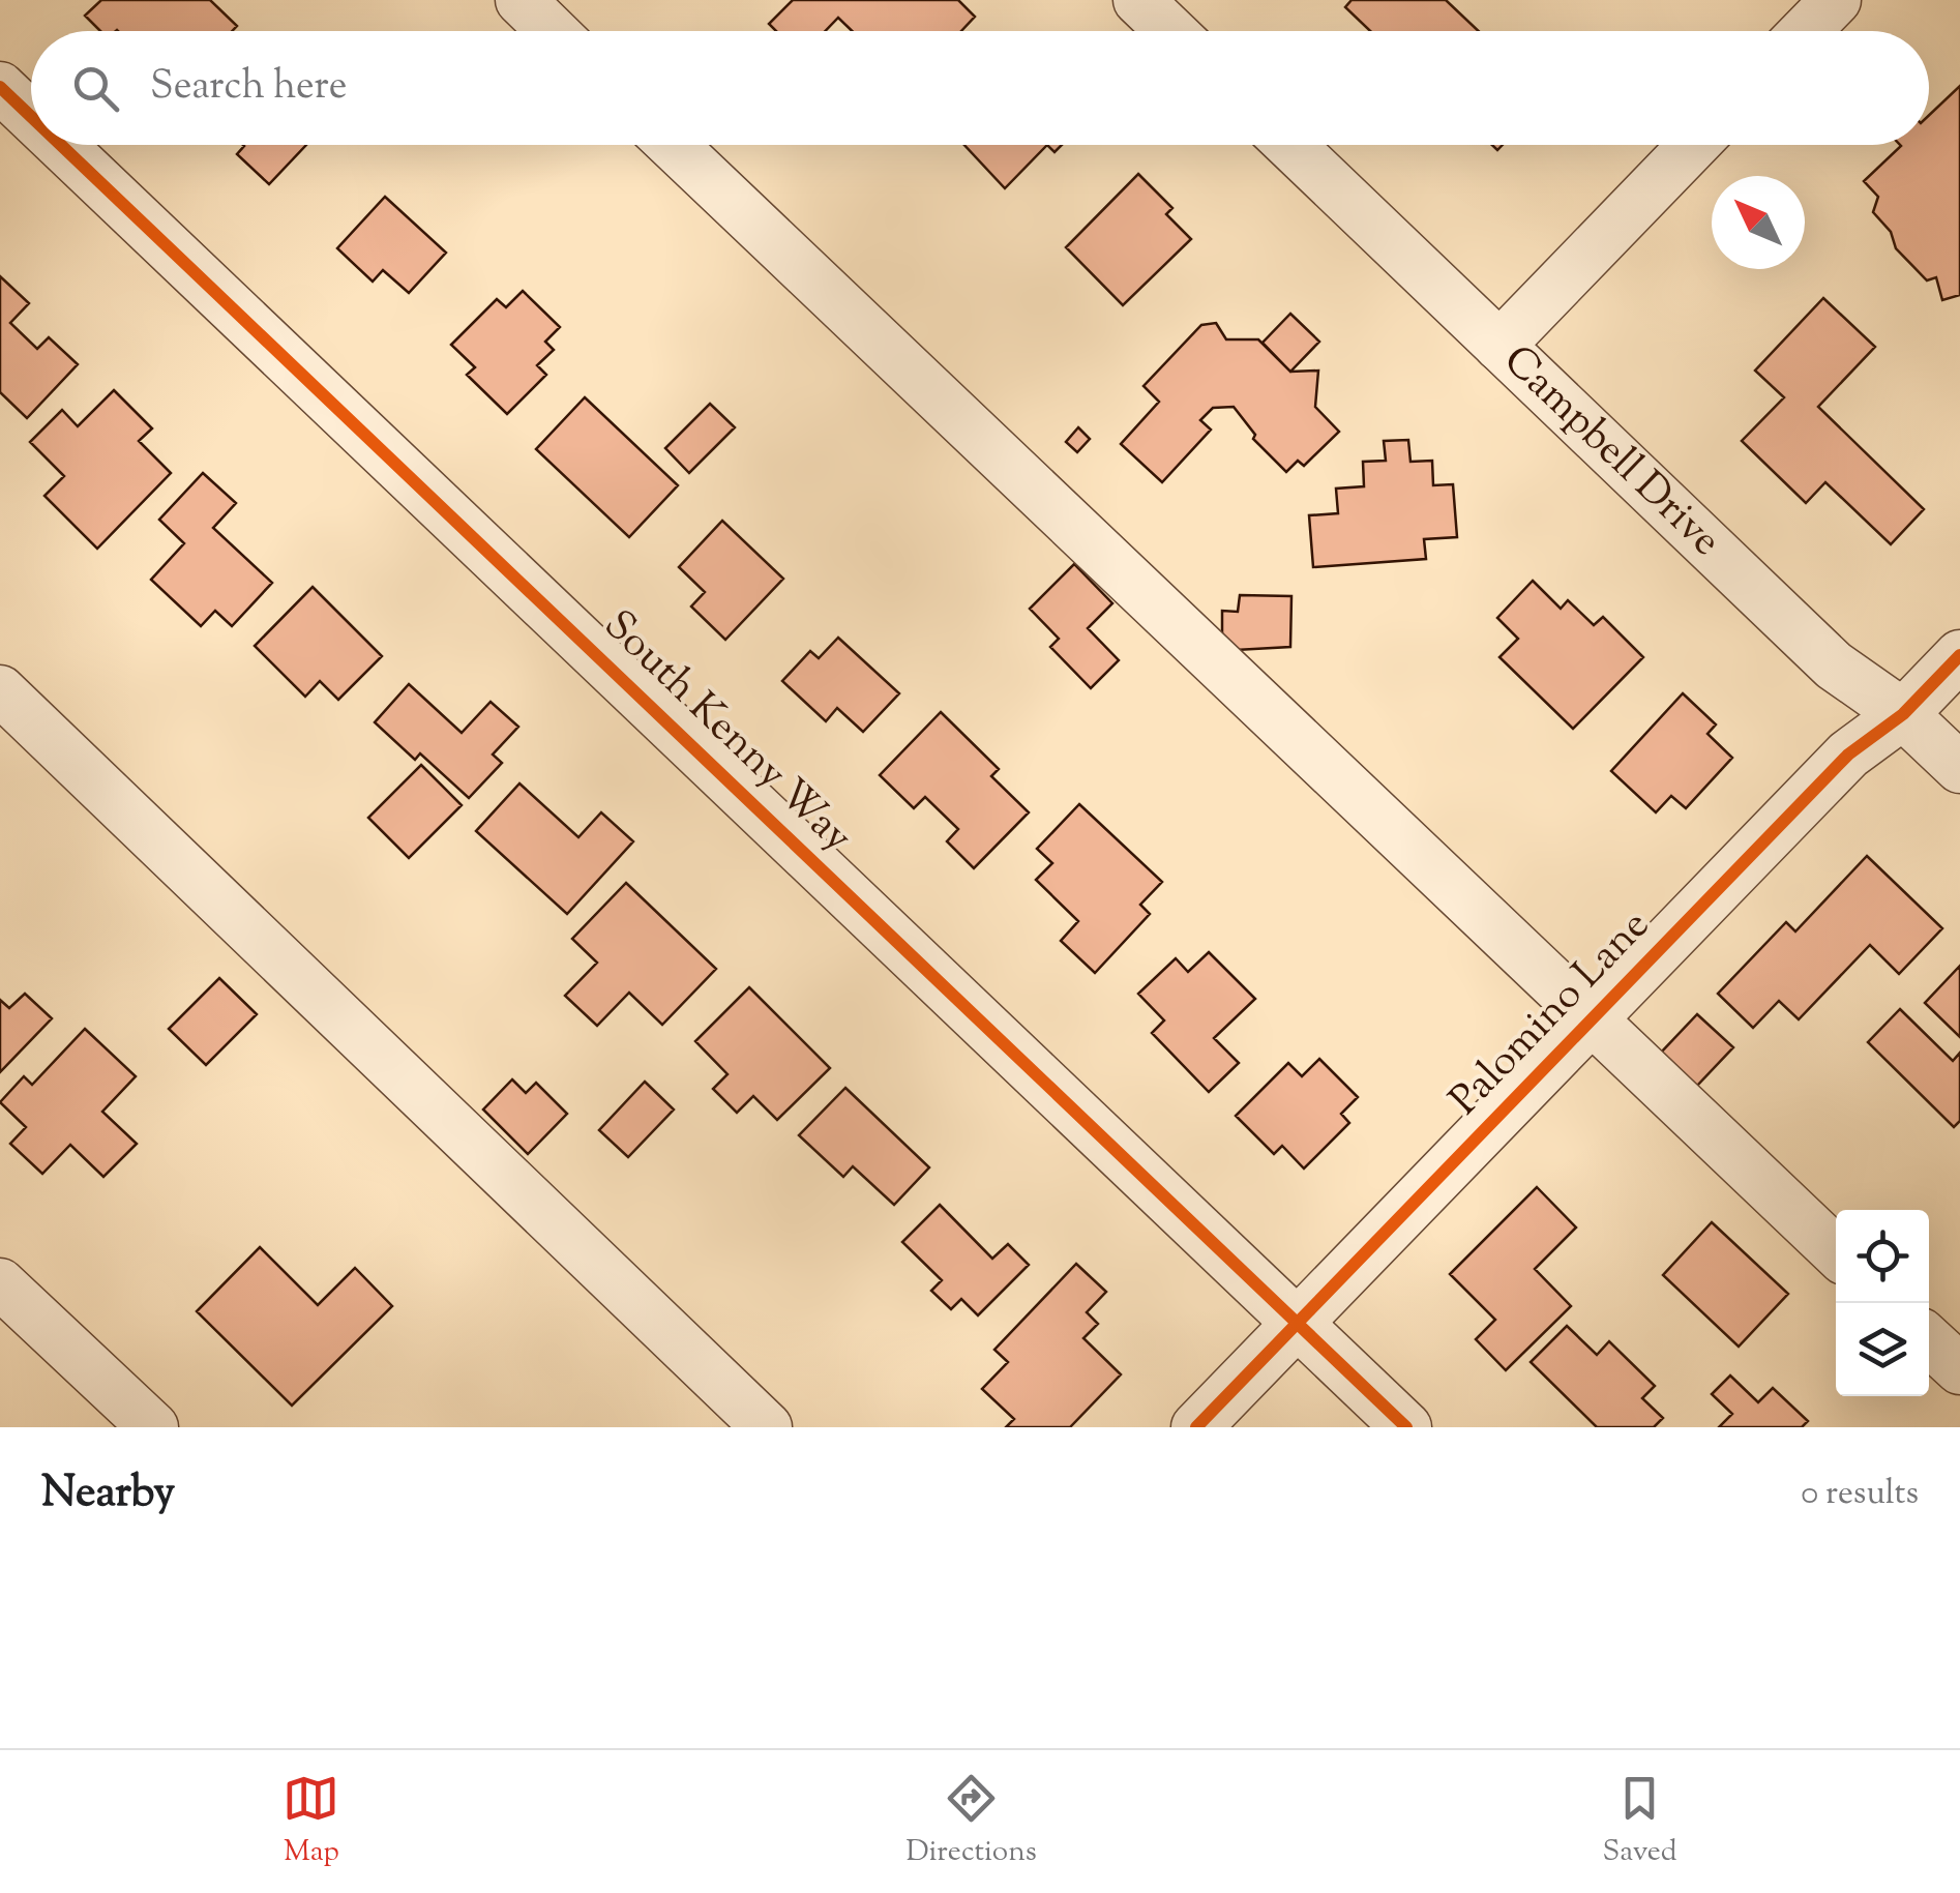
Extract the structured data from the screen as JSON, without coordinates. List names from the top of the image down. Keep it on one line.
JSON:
{"streets":{"street":["Campbell Drive","South Kenny Way","Palomino Lane"]},"crossings":[["Campbell Drive","Palomino Lane"],["South Kenny Way","Palomino Lane"]],"north":"top left","page":{"search":"Search here","heading":["Nearby","0 results"],"nav":["Map","Directions","Saved"]}}
